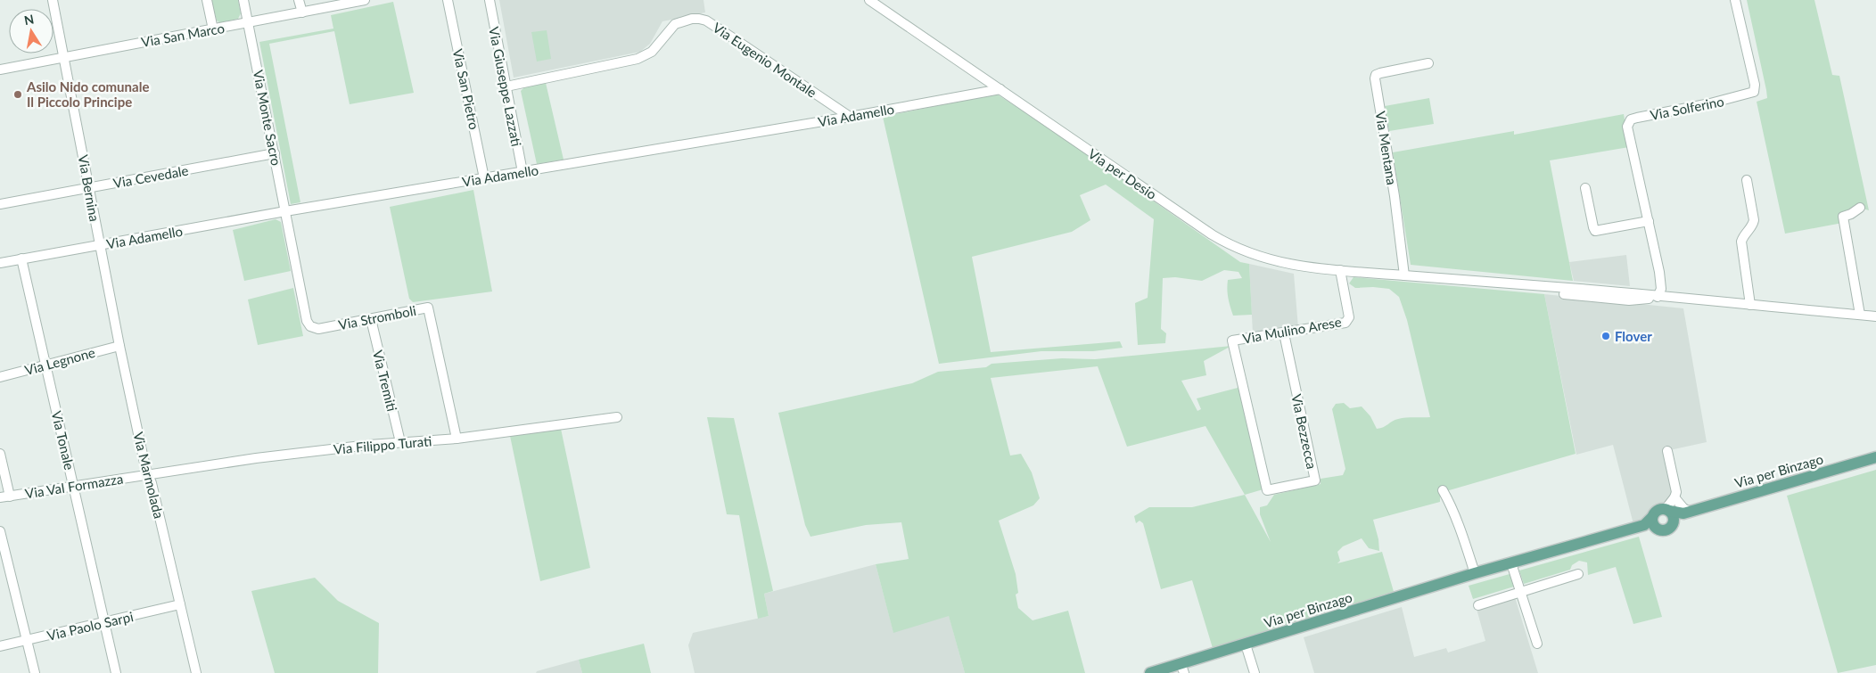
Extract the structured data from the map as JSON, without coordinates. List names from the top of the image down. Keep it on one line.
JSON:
{"streets":{"main road":["Via per Binzago"],"street":["Via San Marco","Via Eugenio Montale","Via Giuseppe Lazzati","Via San Pietro","Via Solferino","Via Adamello","Via Monte Sacro","Via Mentana","Via per Desio","Via Cevedale","Via Bernina","Via Stromboli","Via Mulino Arese","Via Legnone","Via Tremiti","Via Bezzecca","Via Tonale","Via Filippo Turati","Via Marmolada","Via Val Formazza","Via Paolo Sarpi"]},"crossings":[["Via San Marco","Via Monte Sacro"],["Via San Marco","Via Bernina"],["Via Eugenio Montale","Via Giuseppe Lazzati"],["Via Eugenio Montale","Via Adamello"],["Via Giuseppe Lazzati","Via Adamello"],["Via San Pietro","Via Adamello"],["Via Solferino","Via per Desio"],["Via Adamello","Via Monte Sacro"],["Via Adamello","Via per Desio"],["Via Adamello","Via Bernina"],["Via Adamello","Via Stromboli"],["Via Adamello","Via Tonale"],["Via Monte Sacro","Via Cevedale"],["Via Monte Sacro","Via Stromboli"],["Via Mentana","Via per Desio"],["Via per Desio","Via Mulino Arese"],["Via Cevedale","Via Bernina"],["Via Bernina","Via Legnone"],["Via Bernina","Via Marmolada"],["Via Stromboli","Via Tremiti"],["Via Stromboli","Via Filippo Turati"],["Via Mulino Arese","Via Bezzecca"],["Via Legnone","Via Tonale"],["Via Legnone","Via Marmolada"],["Via Tremiti","Via Filippo Turati"],["Via Tonale","Via Val Formazza"],["Via Tonale","Via Paolo Sarpi"],["Via Filippo Turati","Via Marmolada"],["Via Filippo Turati","Via Val Formazza"],["Via Marmolada","Via Val Formazza"],["Via Marmolada","Via Paolo Sarpi"]],"places":["Asilo Nido comunale Il Piccolo Principe","Flover"],"north":"top"}
